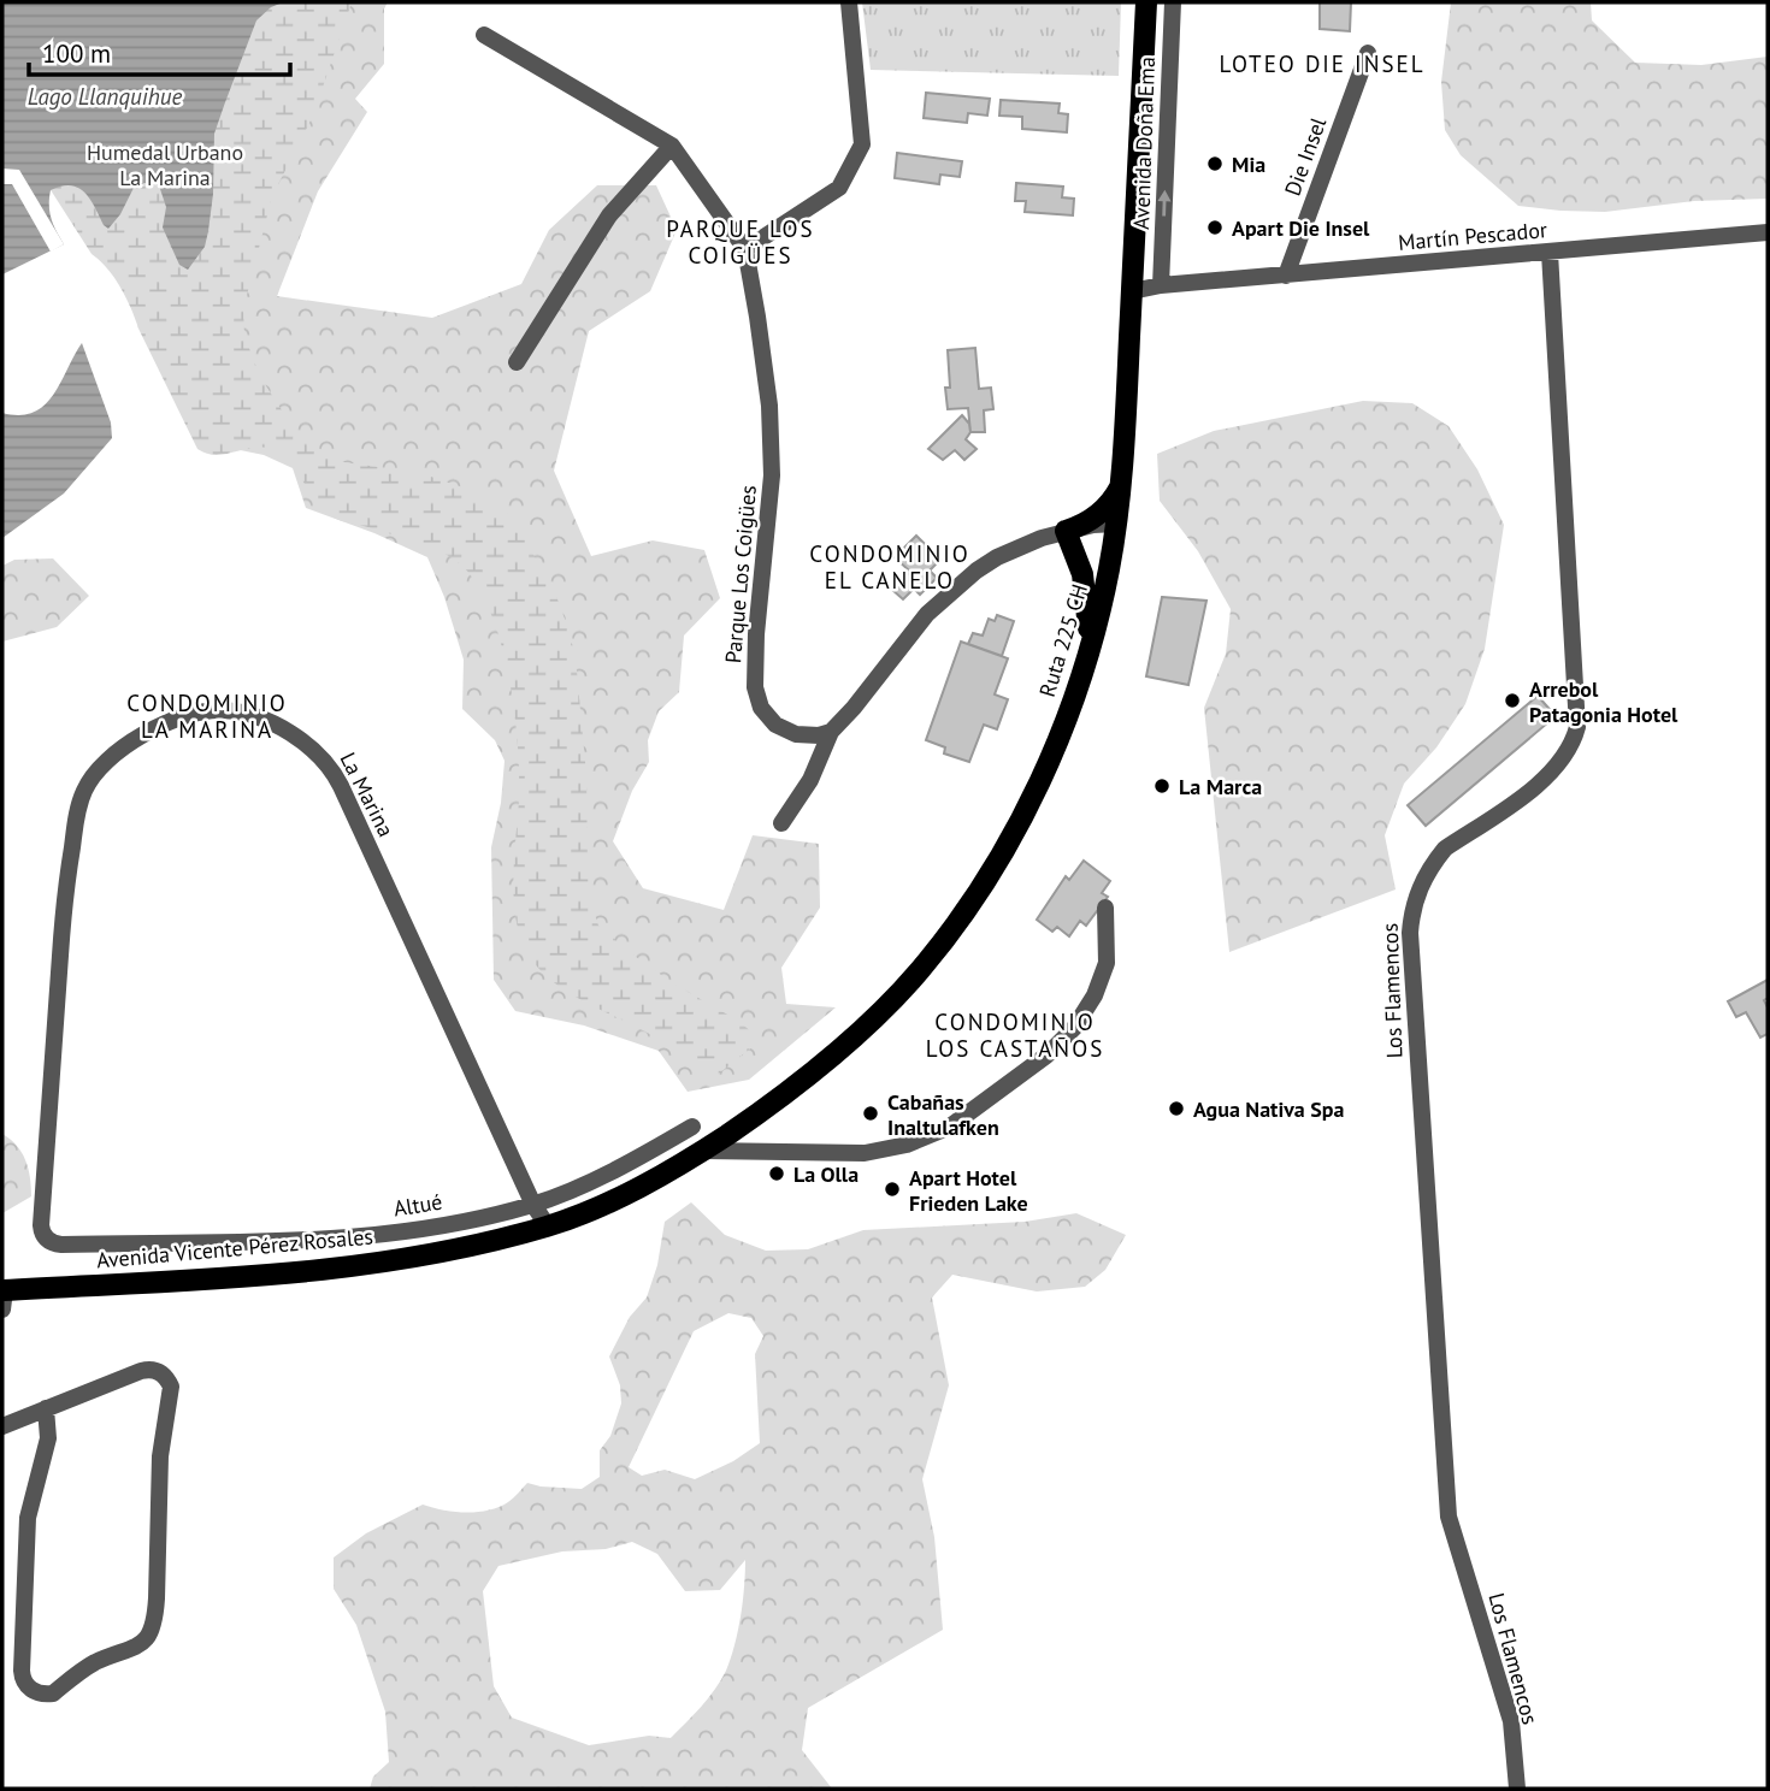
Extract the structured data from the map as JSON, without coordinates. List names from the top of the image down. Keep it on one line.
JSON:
{"streets":{"main road":["Ruta 225 CH","Avenida Vicente Pérez Rosales"],"street":["Avenida Doña Ema","Die Insel","Martín Pescador","Parque Los Coigües","La Marina","Los Flamencos","Altué"]},"crossings":[["Avenida Doña Ema","Martín Pescador"],["Die Insel","Martín Pescador"],["Martín Pescador","Ruta 225 CH"],["Martín Pescador","Los Flamencos"],["Ruta 225 CH","Avenida Vicente Pérez Rosales"],["La Marina","Altué"],["La Marina","Avenida Vicente Pérez Rosales"]],"one_way":["Avenida Doña Ema"],"districts":["LOTEO DIE INSEL","PARQUE LOS COIGÜES","CONDOMINIO EL CANELO","CONDOMINIO LA MARINA","CONDOMINIO LOS CASTAÑOS"],"water":["Lago Llanquihue"],"parks":["Humedal Urbano La Marina"],"places":["Mia","Apart Die Insel","Arrebol Patagonia Hotel","La Marca","Agua Nativa Spa","Cabañas Inaltulafken","La Olla","Apart Hotel Frieden Lake"],"scale_bar":"100 m"}
